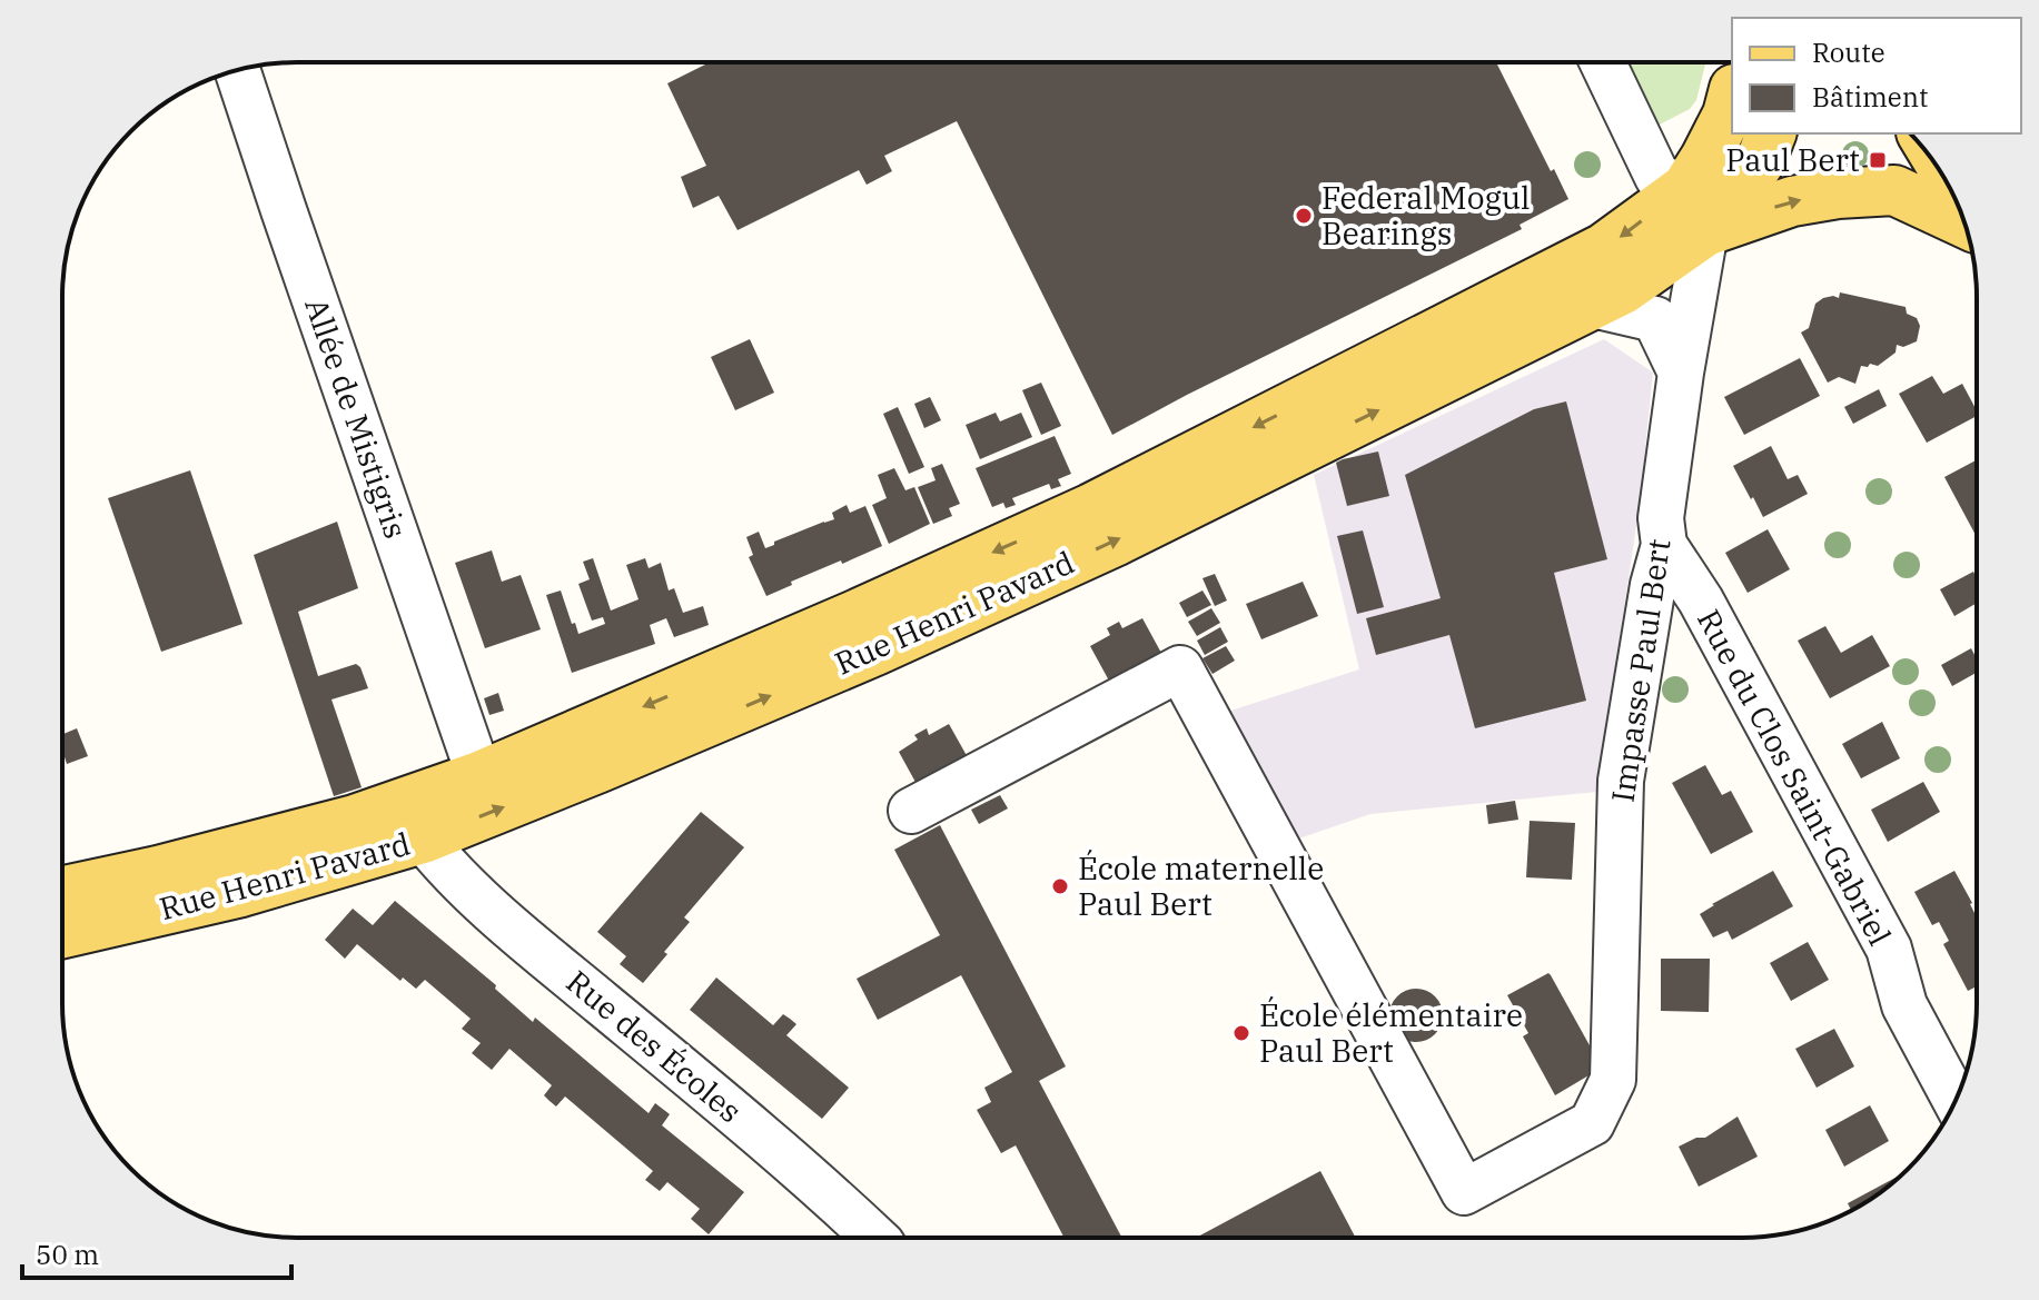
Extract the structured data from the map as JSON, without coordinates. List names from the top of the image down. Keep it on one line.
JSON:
{"streets":{"main road":["Rue Henri Pavard"],"street":["Allée de Mistigris","Impasse Paul Bert","Rue du Clos Saint-Gabriel","Rue des Écoles"]},"crossings":[["Allée de Mistigris","Rue Henri Pavard"],["Rue Henri Pavard","Impasse Paul Bert"],["Rue Henri Pavard","Rue des Écoles"],["Impasse Paul Bert","Rue du Clos Saint-Gabriel"]],"places":{"transit":["Paul Bert"],"other":["Federal Mogul Bearings","École maternelle Paul Bert","École élémentaire Paul Bert"]},"legend":["Route","Bâtiment"],"scale_bar":"50 m"}
